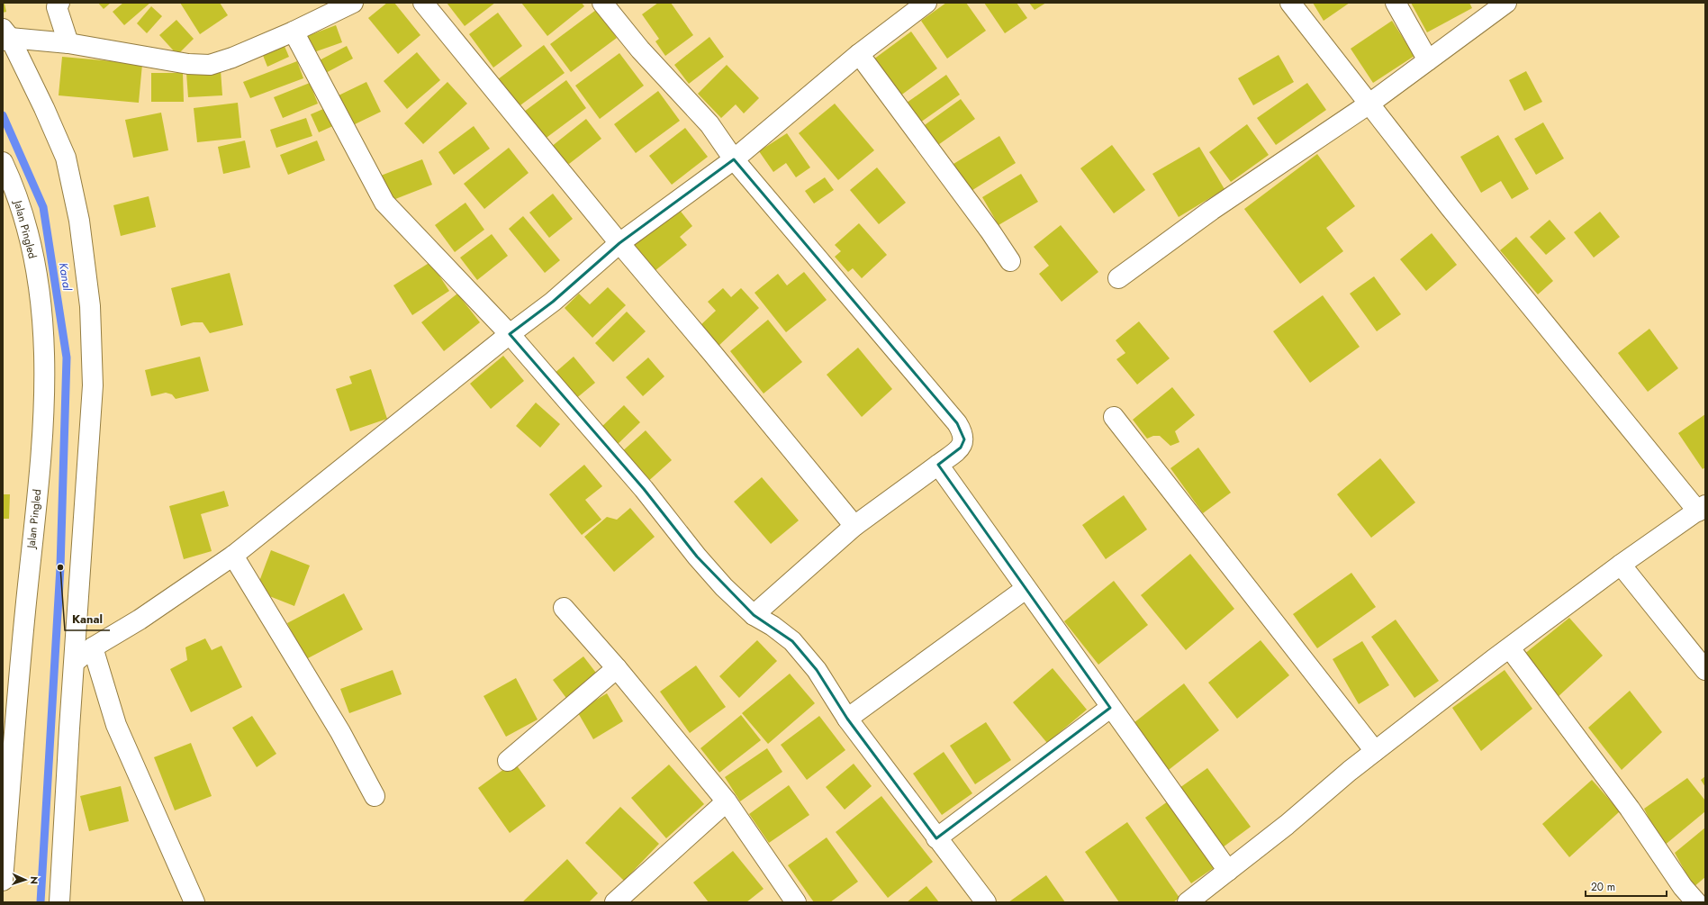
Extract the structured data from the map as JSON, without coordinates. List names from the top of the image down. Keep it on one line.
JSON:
{"streets":{"street":["Jalan Pingled"]},"water":["Kanal"],"places":["Kanal"],"scale_bar":"20 m","north":"right"}
